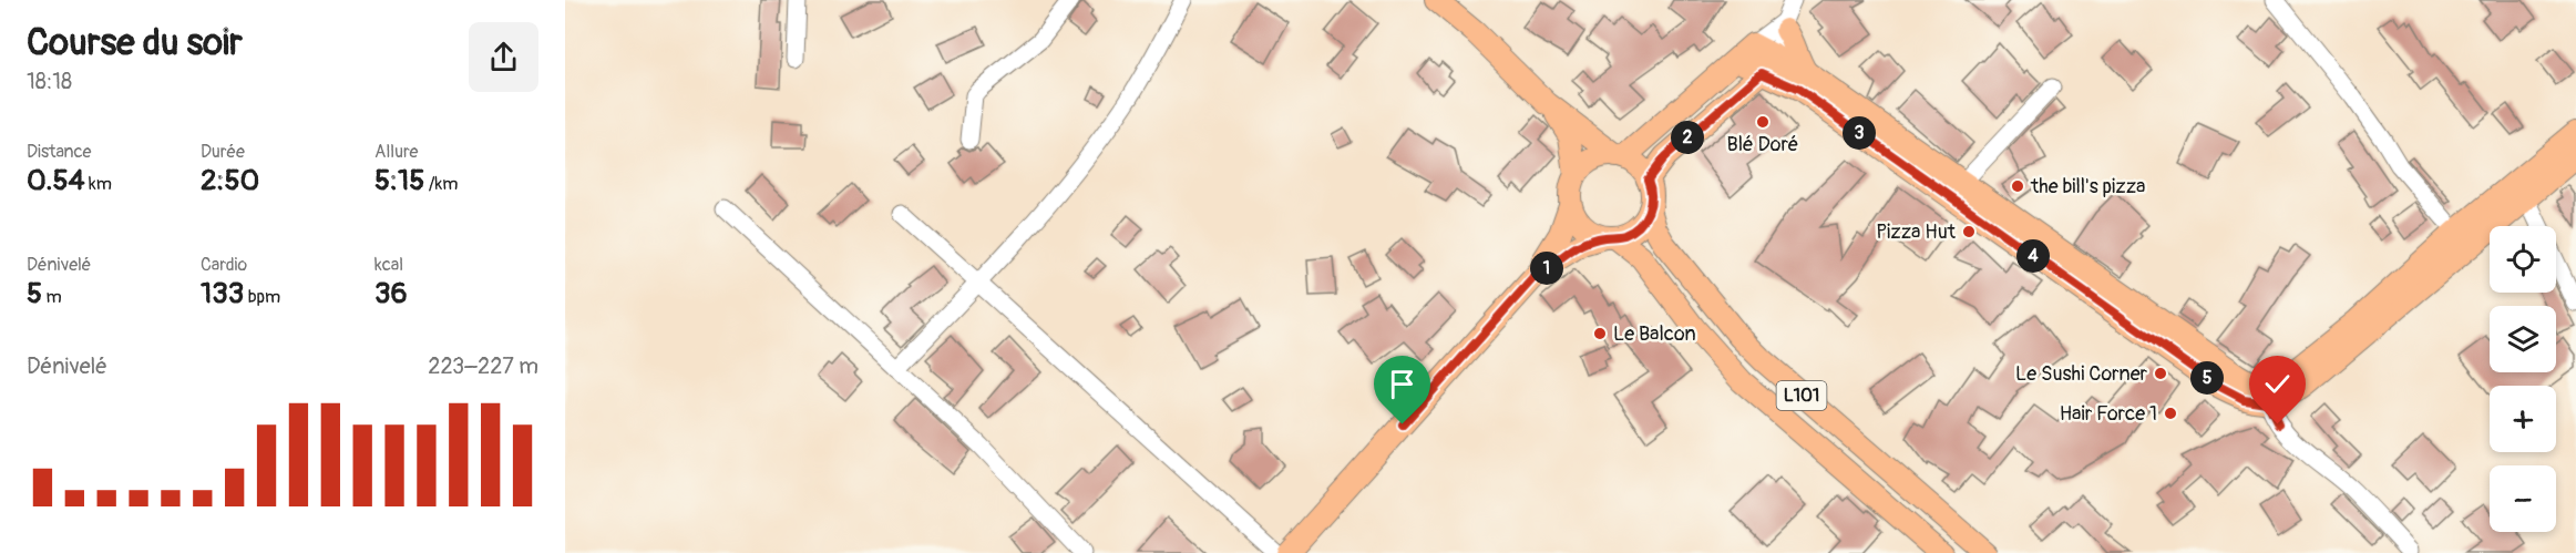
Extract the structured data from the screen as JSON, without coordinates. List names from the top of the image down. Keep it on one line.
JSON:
{"streets":{"main road":["L101"]},"places":["Blé Doré","the bill's pizza","Pizza Hut","Le Balcon","Le Sushi Corner","Hair Force 1"],"page":{"heading":["Course du soir","18:18"],"stats":[["Distance","0.54 km"],["Durée","2:50"],["Allure","5:15 /km"],["Dénivelé","5 m"],["Cardio","133 bpm"],["kcal","36"]],"pins":["3","2","4","1","5"],"map_buttons":["+","−"],"chart":["Dénivelé","223–227 m"]}}
